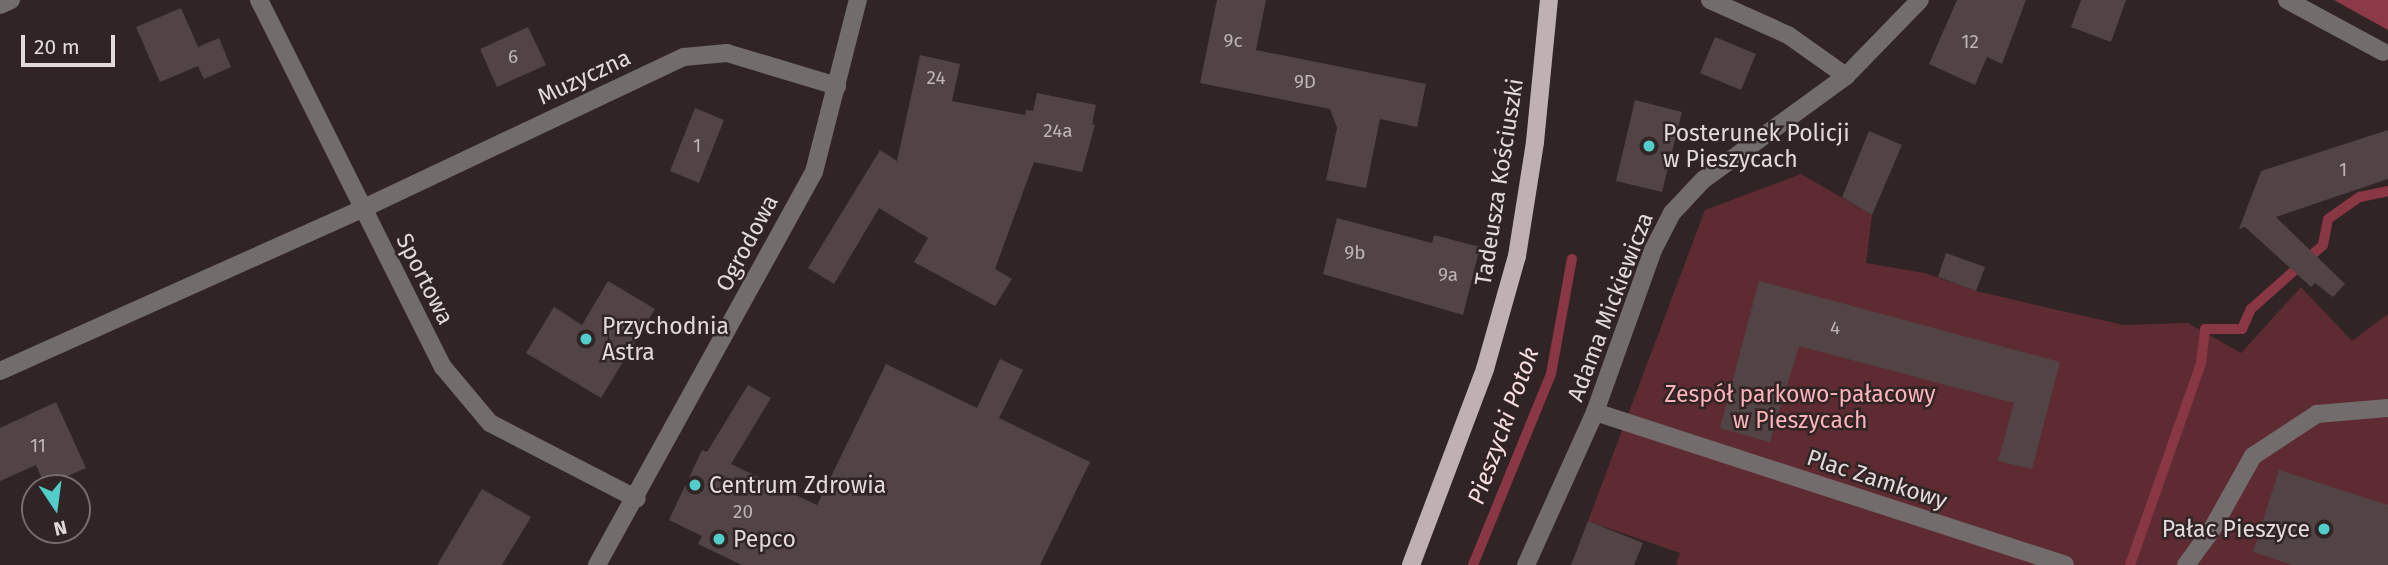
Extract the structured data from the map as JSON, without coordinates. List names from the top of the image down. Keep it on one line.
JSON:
{"streets":{"main road":["Tadeusza Kościuszki"],"street":["Muzyczna","Ogrodowa","Sportowa","Adama Mickiewicza","Plac Zamkowy"]},"crossings":[["Muzyczna","Ogrodowa"],["Muzyczna","Sportowa"],["Ogrodowa","Sportowa"],["Adama Mickiewicza","Plac Zamkowy"]],"water":["Pieszycki Potok"],"parks":["Zespół parkowo-pałacowy w Pieszycach"],"places":["Posterunek Policji w Pieszycach","Przychodnia Astra","Centrum Zdrowia","Pałac Pieszyce","Pepco"],"house_numbers":["9c","12","6","24","9D","24a","1","1","9b","9a","4","11","20"],"scale_bar":"20 m","north":"bottom"}
